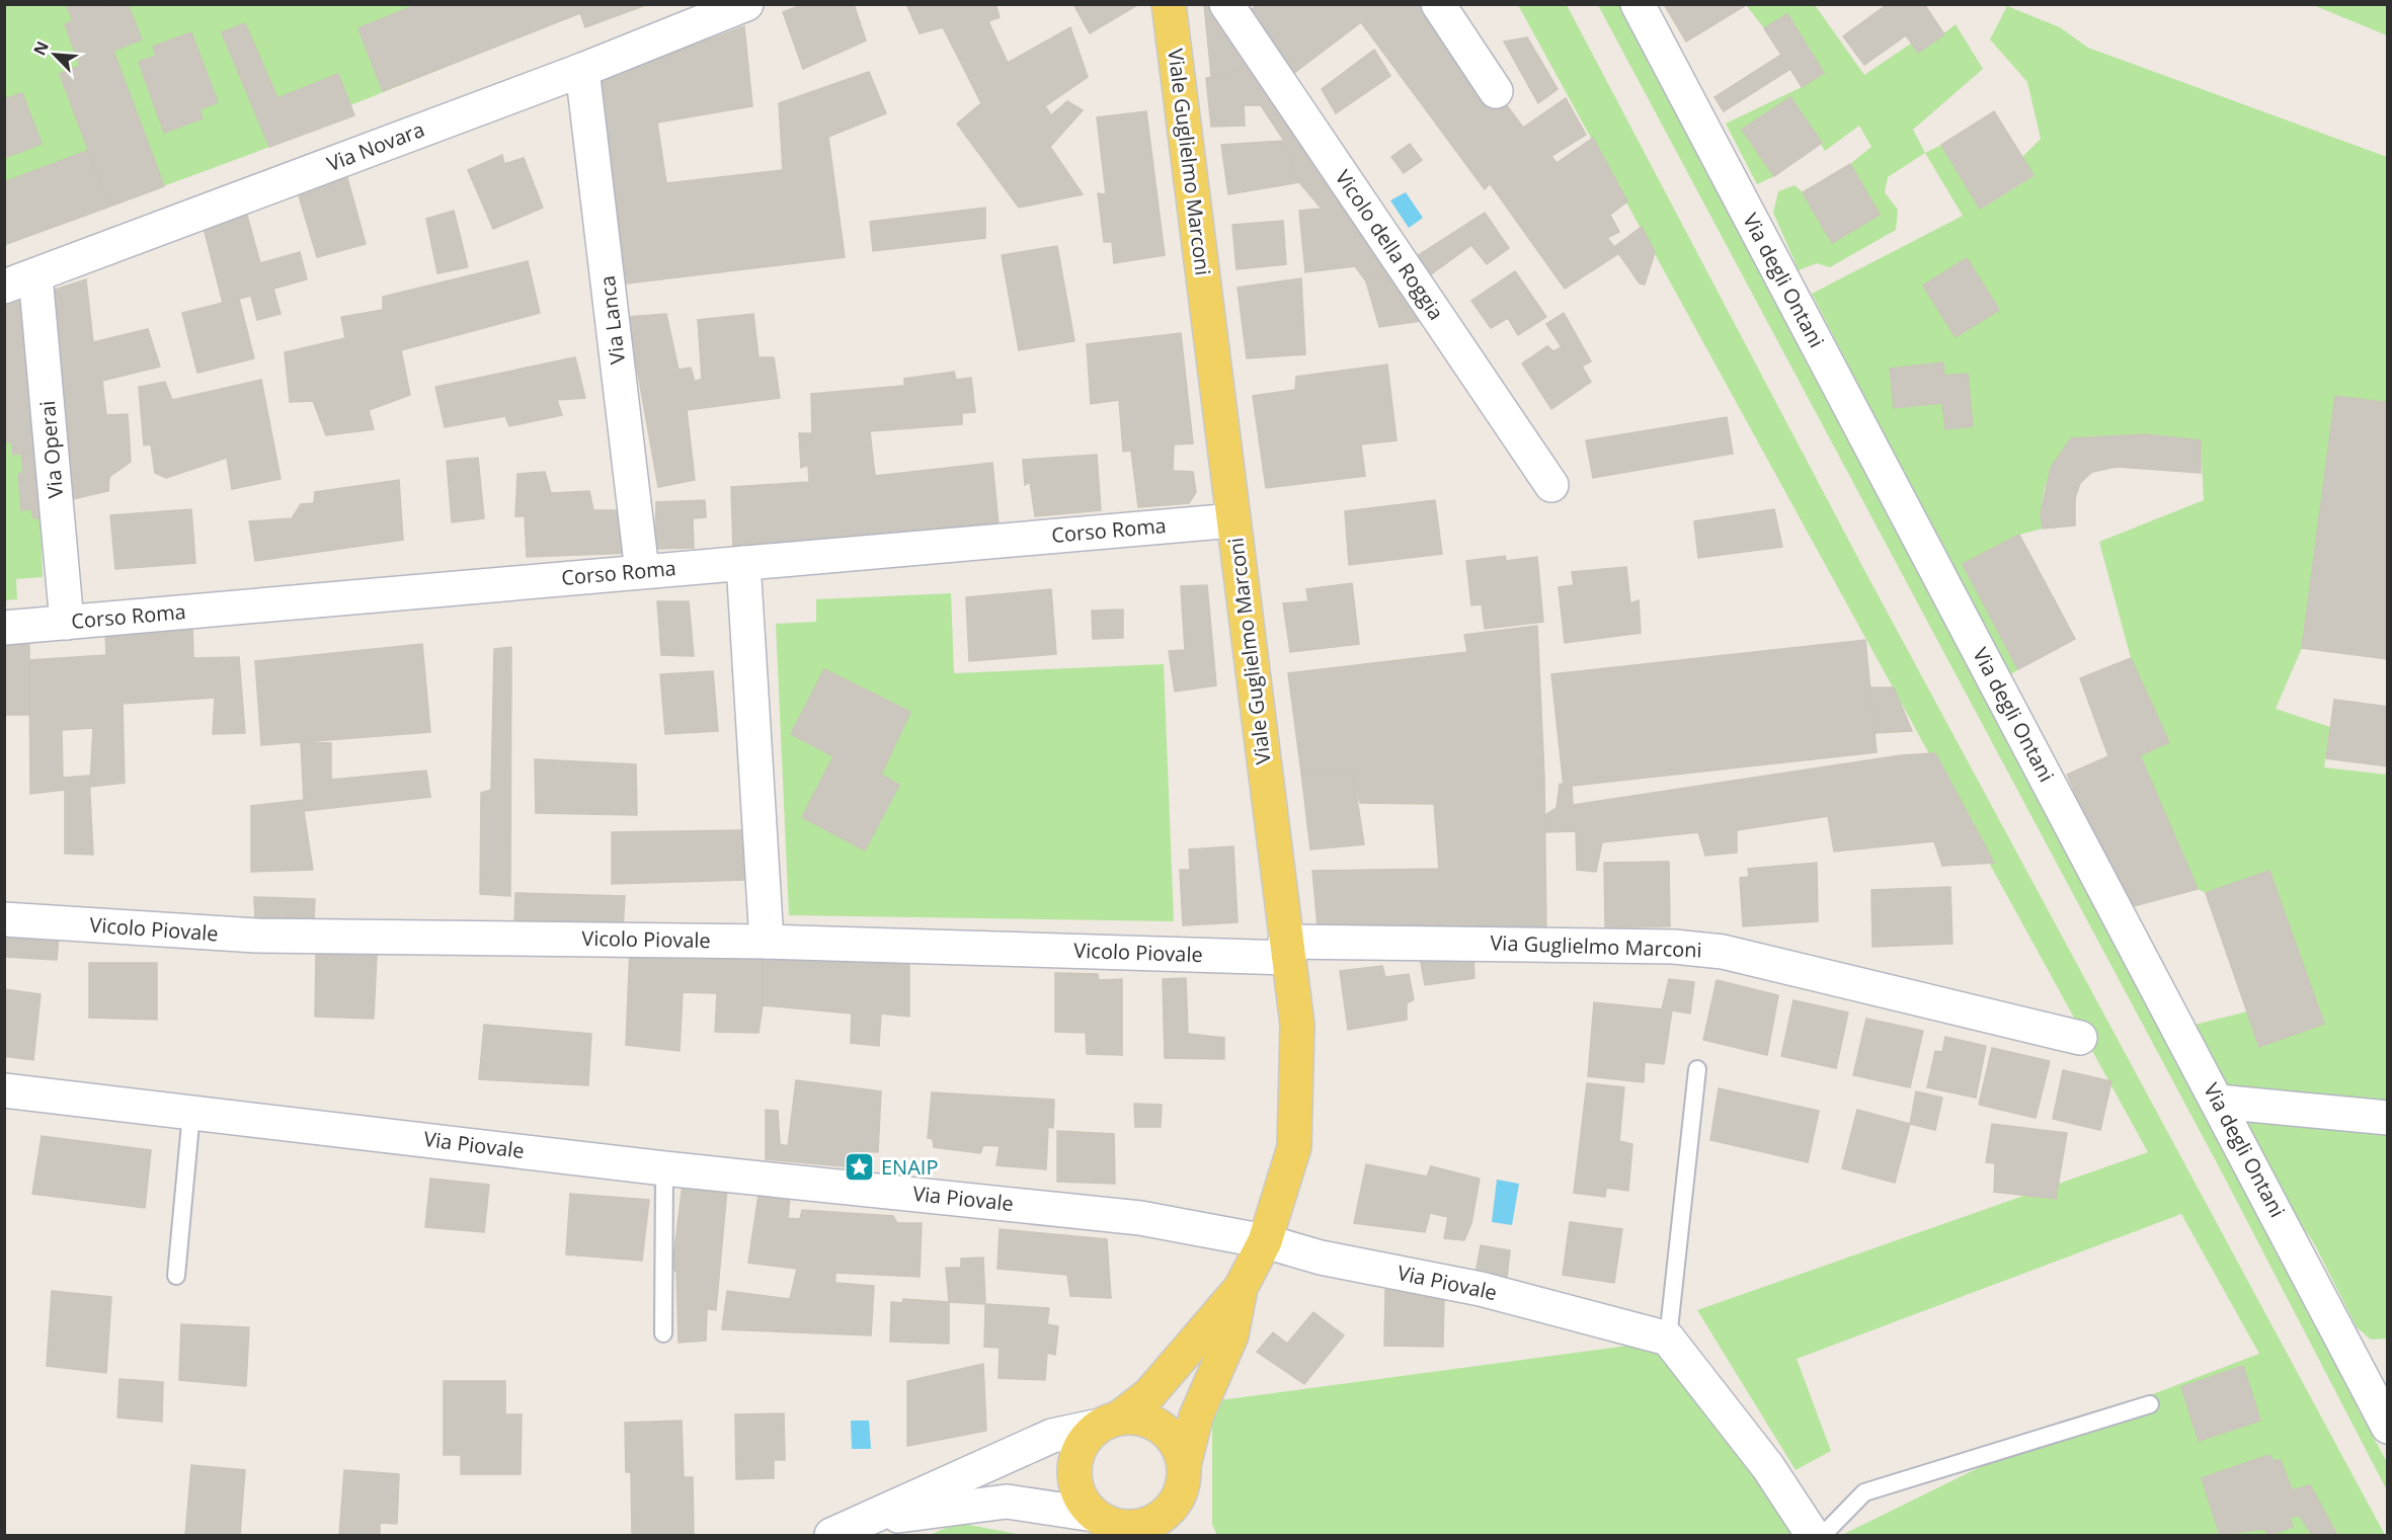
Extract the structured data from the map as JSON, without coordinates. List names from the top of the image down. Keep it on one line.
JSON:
{"streets":{"main road":["Viale Guglielmo Marconi"],"street":["Via Novara","Vicolo della Roggia","Via degli Ontani","Via Lanca","Via Operai","Corso Roma","Vicolo Piovale","Via Guglielmo Marconi","Via Piovale"]},"crossings":[["Via Novara","Via Lanca"],["Via Novara","Via Operai"],["Viale Guglielmo Marconi","Corso Roma"],["Viale Guglielmo Marconi","Vicolo Piovale"],["Viale Guglielmo Marconi","Via Guglielmo Marconi"],["Viale Guglielmo Marconi","Via Piovale"],["Via Lanca","Corso Roma"],["Via Operai","Corso Roma"],["Vicolo Piovale","Via Guglielmo Marconi"]],"places":{"place":["ENAIP"]},"north":"top left"}
